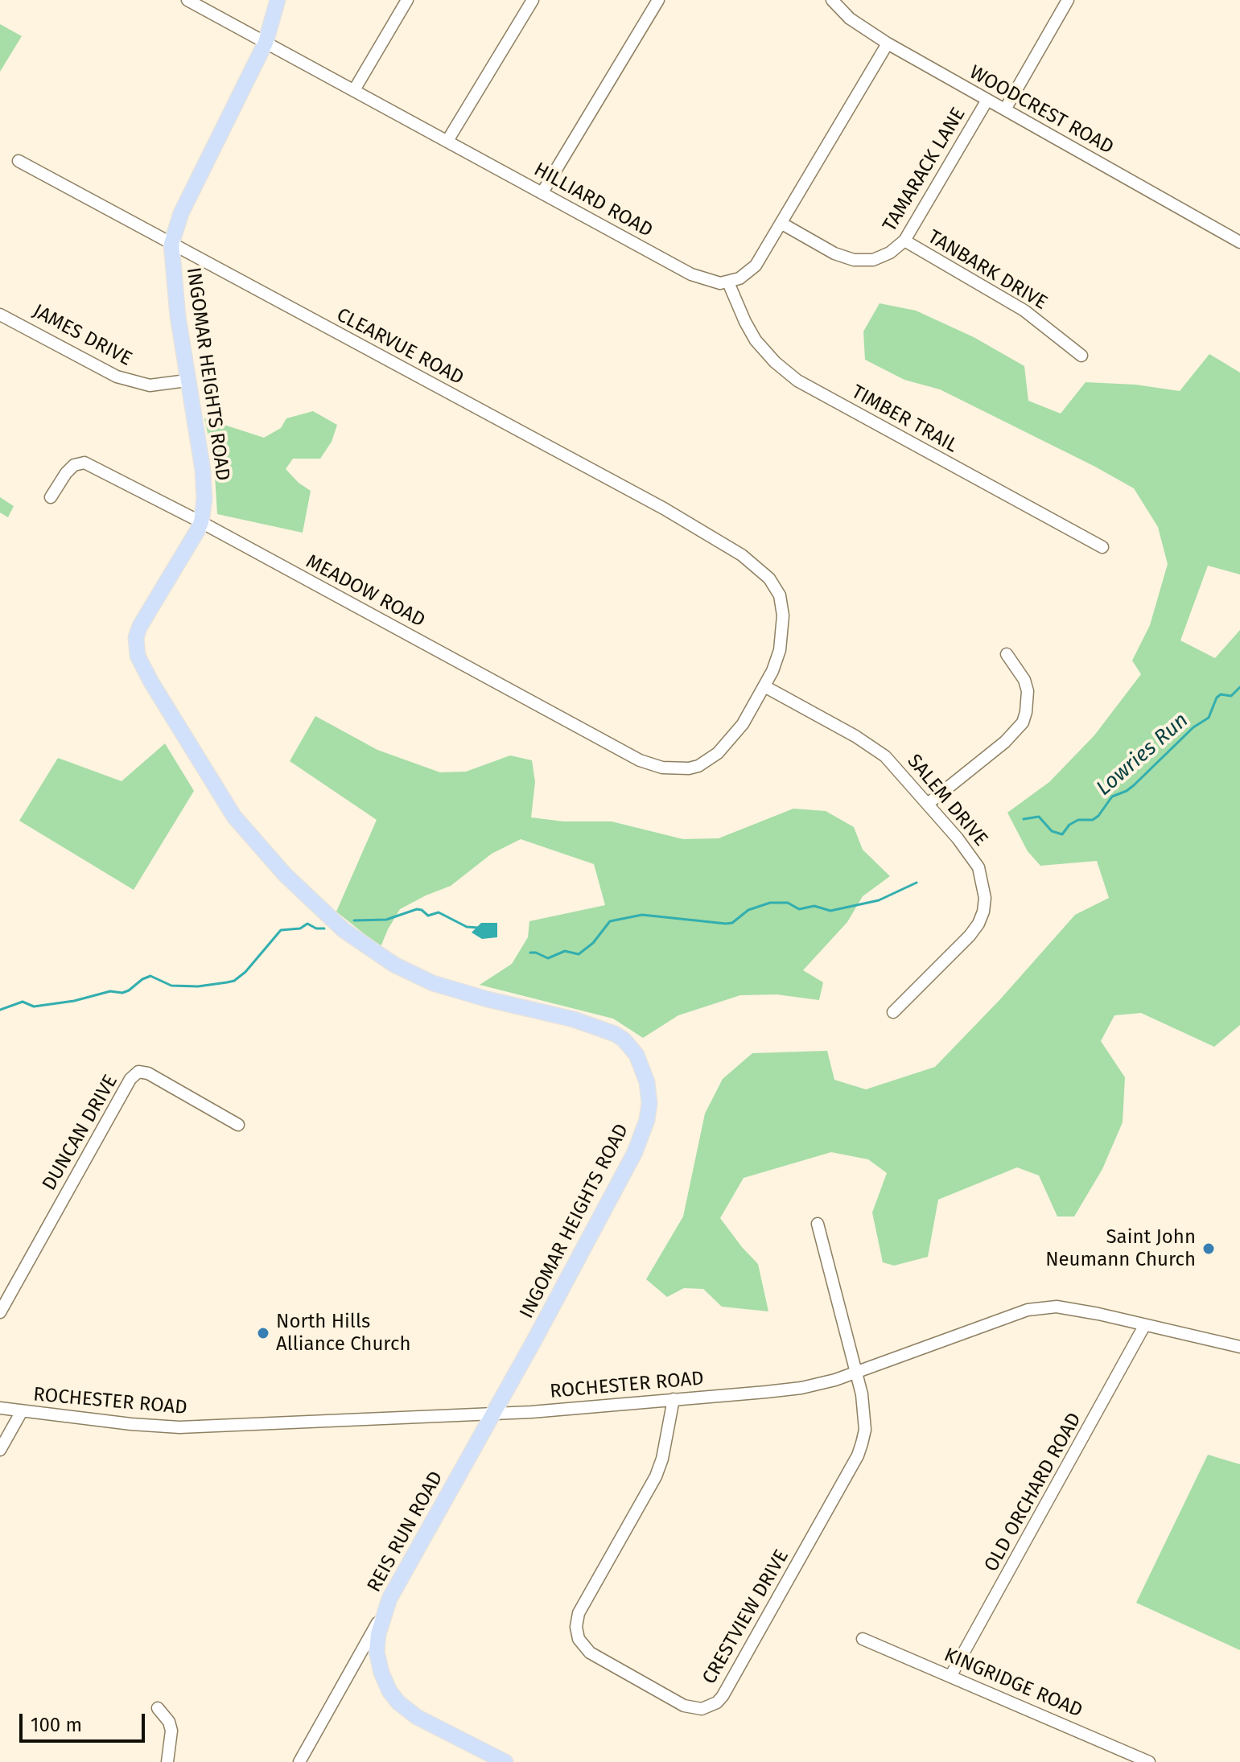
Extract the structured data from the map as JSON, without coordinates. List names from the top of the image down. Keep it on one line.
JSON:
{"streets":{"main road":["INGOMAR HEIGHTS ROAD","REIS RUN ROAD"],"street":["WOODCREST ROAD","TAMARACK LANE","HILLIARD ROAD","TANBARK DRIVE","JAMES DRIVE","CLEARVUE ROAD","TIMBER TRAIL","MEADOW ROAD","SALEM DRIVE","DUNCAN DRIVE","ROCHESTER ROAD","OLD ORCHARD ROAD","CRESTVIEW DRIVE","KINGRIDGE ROAD"]},"crossings":[["WOODCREST ROAD","TAMARACK LANE"],["TAMARACK LANE","TANBARK DRIVE"],["HILLIARD ROAD","INGOMAR HEIGHTS ROAD"],["HILLIARD ROAD","TIMBER TRAIL"],["JAMES DRIVE","INGOMAR HEIGHTS ROAD"],["CLEARVUE ROAD","INGOMAR HEIGHTS ROAD"],["CLEARVUE ROAD","MEADOW ROAD"],["CLEARVUE ROAD","SALEM DRIVE"],["INGOMAR HEIGHTS ROAD","MEADOW ROAD"],["INGOMAR HEIGHTS ROAD","ROCHESTER ROAD"],["INGOMAR HEIGHTS ROAD","REIS RUN ROAD"],["ROCHESTER ROAD","OLD ORCHARD ROAD"],["ROCHESTER ROAD","REIS RUN ROAD"],["ROCHESTER ROAD","CRESTVIEW DRIVE"],["OLD ORCHARD ROAD","KINGRIDGE ROAD"]],"water":["Lowries Run"],"places":["Saint John Neumann Church","North Hills Alliance Church"],"scale_bar":"100 m"}
